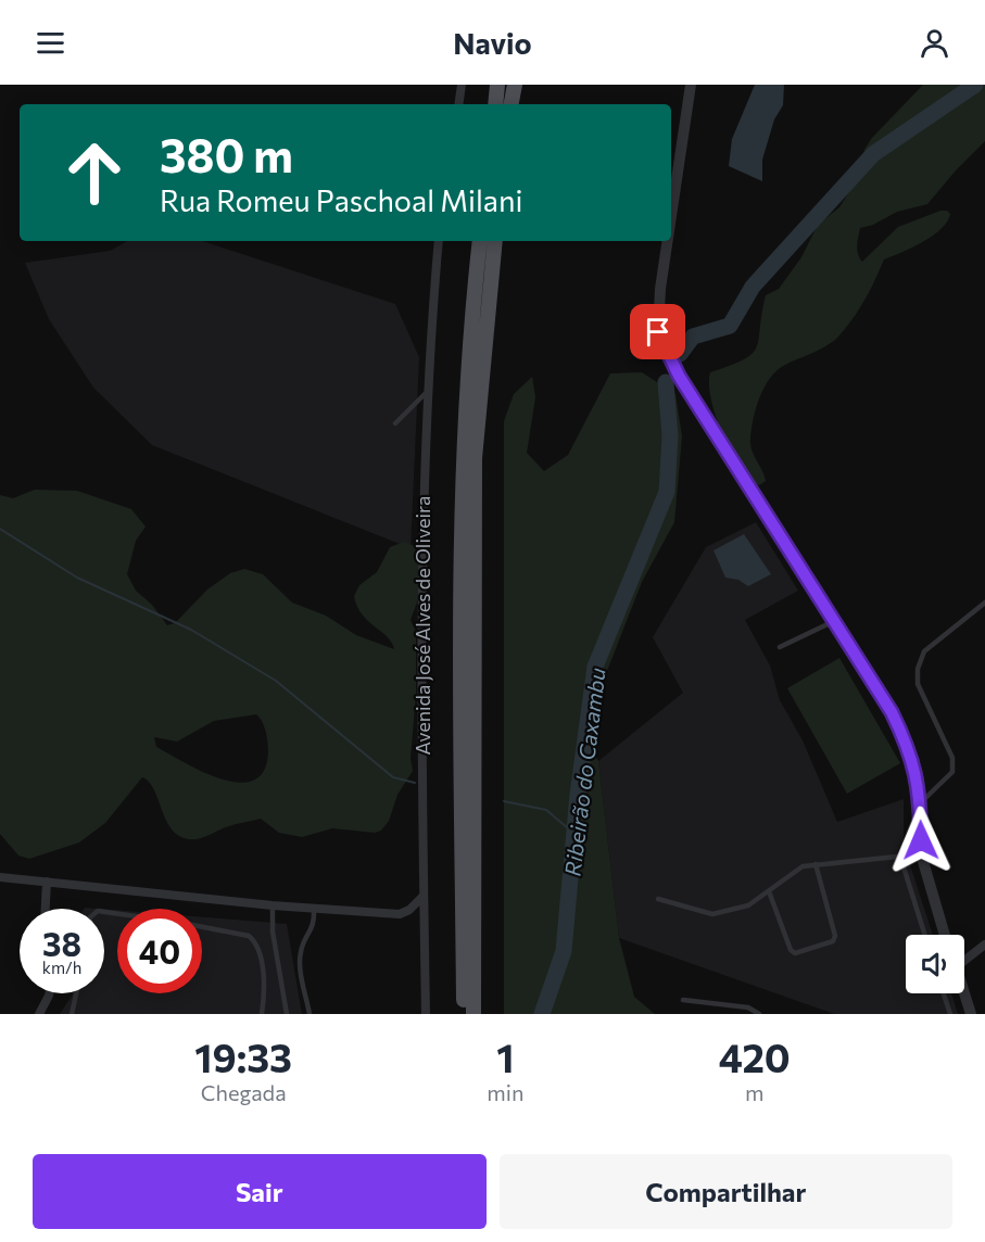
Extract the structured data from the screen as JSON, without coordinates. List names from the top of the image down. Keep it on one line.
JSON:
{"streets":{"street":["Avenida José Alves de Oliveira"]},"water":["Ribeirão do Caxambu"],"page":{"header":"Navio","turn":["380 m","Rua Romeu Paschoal Milani"],"speed":"38 km/h","limit":"40","eta":["19:33","Chegada","1","min","420","m"],"buttons":["Sair","Compartilhar"]}}
